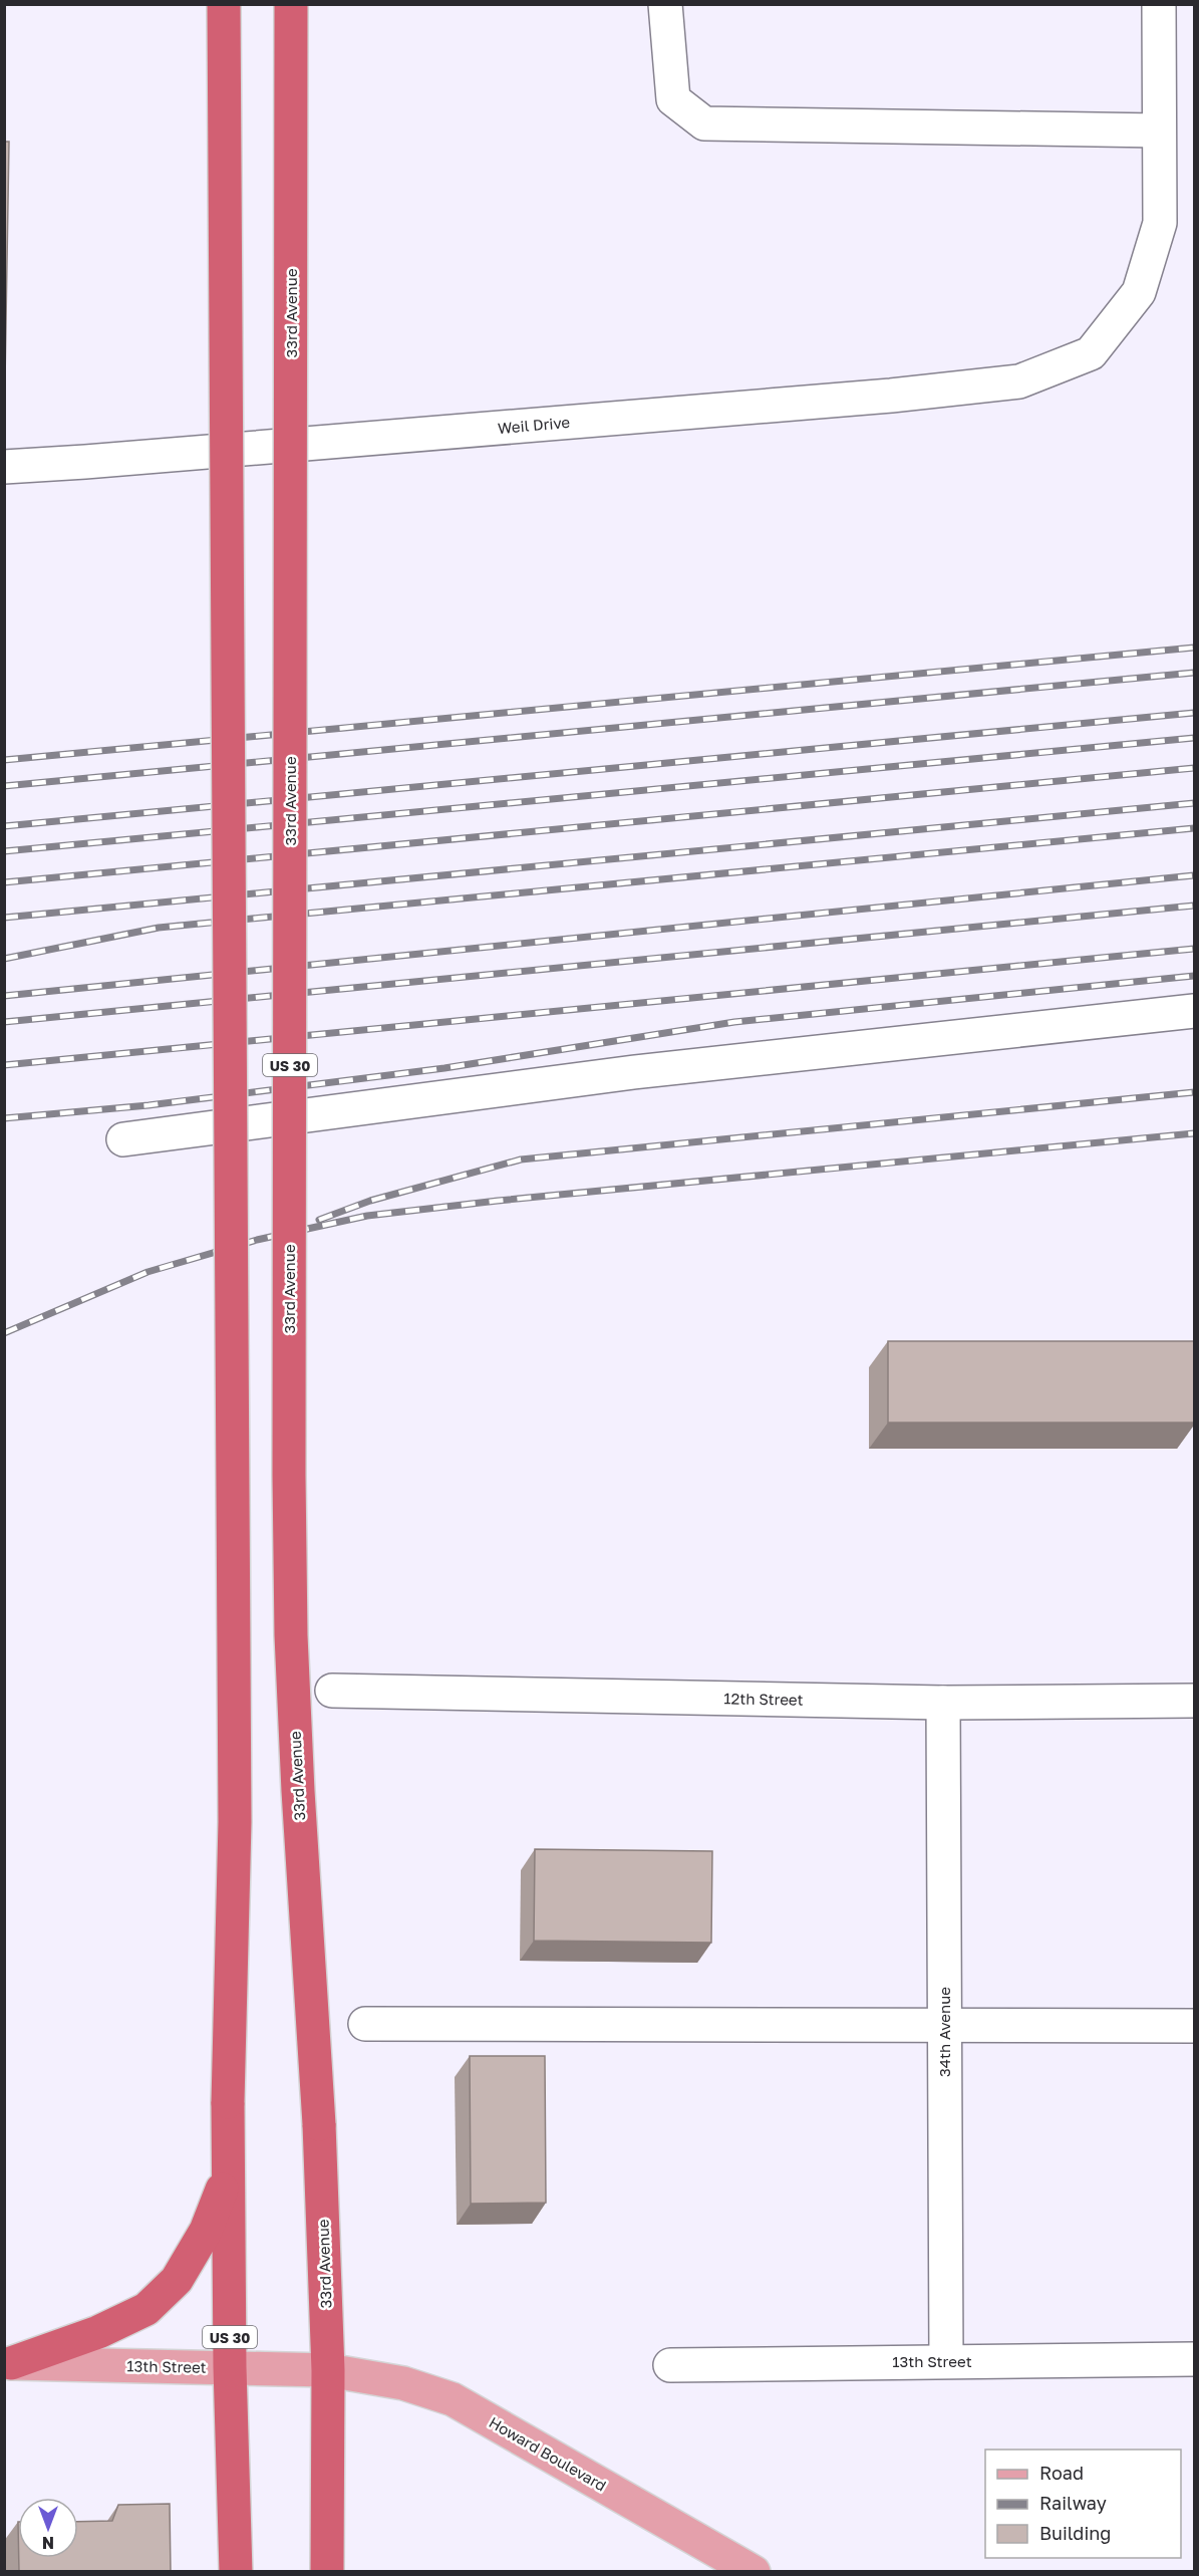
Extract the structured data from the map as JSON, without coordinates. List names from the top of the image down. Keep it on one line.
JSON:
{"streets":{"highway":["33rd Avenue","US 30"],"main road":["13th Street","Howard Boulevard"],"street":["Weil Drive","12th Street","34th Avenue"]},"crossings":[["33rd Avenue","13th Street"],["33rd Avenue","Howard Boulevard"],["US 30","13th Street"],["12th Street","34th Avenue"],["34th Avenue","13th Street"],["13th Street","Howard Boulevard"]],"legend":["Road","Railway","Building"],"north":"bottom"}
